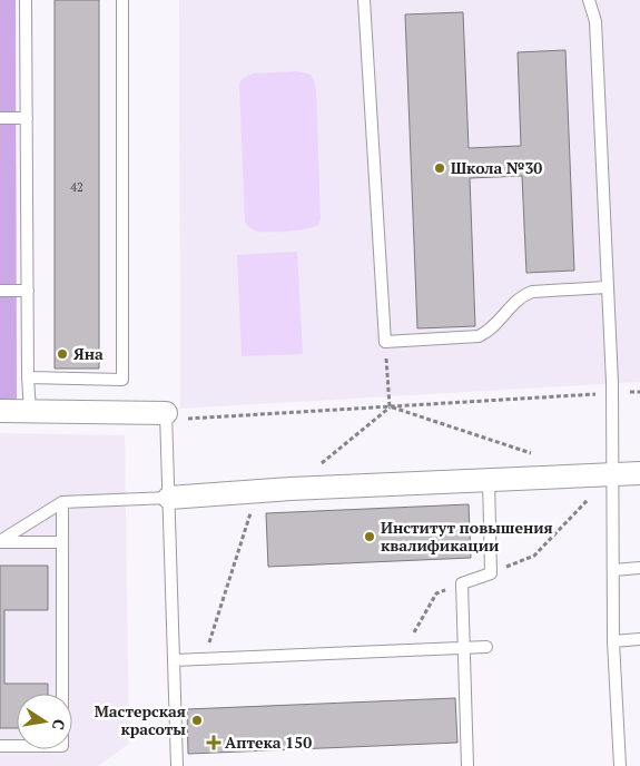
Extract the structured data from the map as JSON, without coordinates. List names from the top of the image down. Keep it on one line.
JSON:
{"places":{"other":["Школа №30","Яна","Институт повышения квалификации","Мастерская красоты"],"health":["Аптека 150"]},"house_numbers":["42"],"north":"right"}
